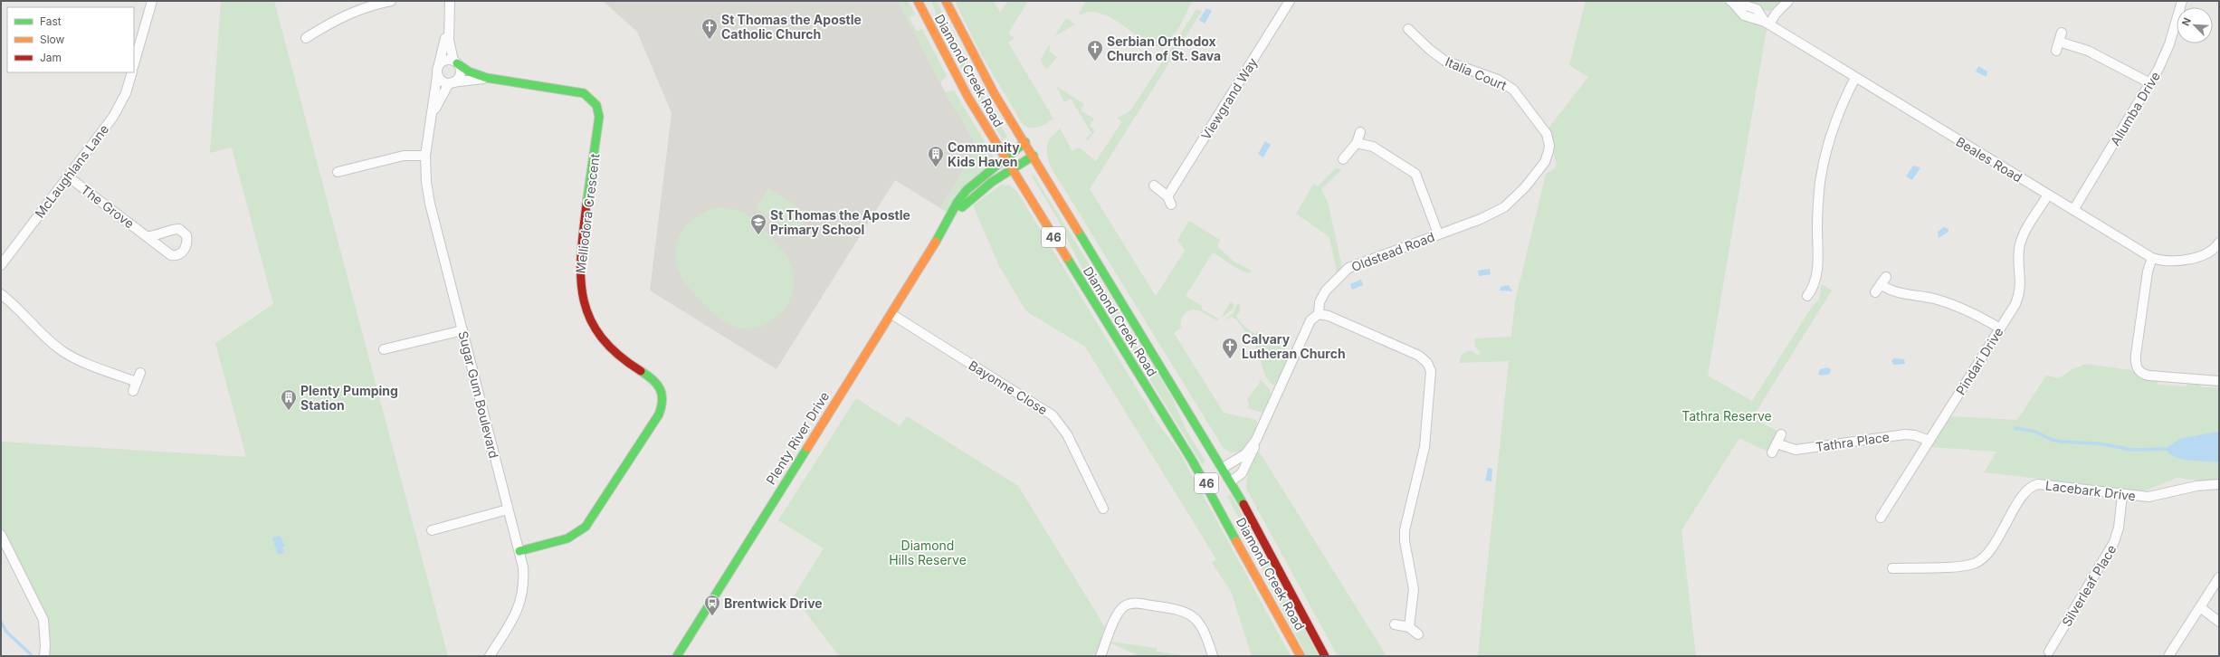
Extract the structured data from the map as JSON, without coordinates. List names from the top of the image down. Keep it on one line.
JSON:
{"streets":{"main road":["Diamond Creek Road","Melliodora Crescent","46","Plenty River Drive"],"street":["Italia Court","Viewgrand Way","Allumba Drive","Beales Road","McLaughlans Lane","The Grove","Oldstead Road","Pindari Drive","Bayonne Close","Sugar Gum Boulevard","Tathra Place","Lacebark Drive","Silverleaf Place"]},"crossings":[["Diamond Creek Road","Oldstead Road"],["Diamond Creek Road","Plenty River Drive"],["Italia Court","Oldstead Road"],["Allumba Drive","Beales Road"],["Beales Road","Pindari Drive"],["McLaughlans Lane","The Grove"],["Melliodora Crescent","Sugar Gum Boulevard"],["Pindari Drive","Tathra Place"],["Bayonne Close","Plenty River Drive"],["Lacebark Drive","Silverleaf Place"]],"parks":["Tathra Reserve","Diamond Hills Reserve"],"places":{"church":["St Thomas the Apostle Catholic Church","Serbian Orthodox Church of St. Sava","Calvary Lutheran Church"],"building":["Community Kids Haven","Plenty Pumping Station"],"school or university":["St Thomas the Apostle Primary School"],"bus stop":["Brentwick Drive"]},"legend":["Fast","Slow","Jam"],"north":"top left"}
